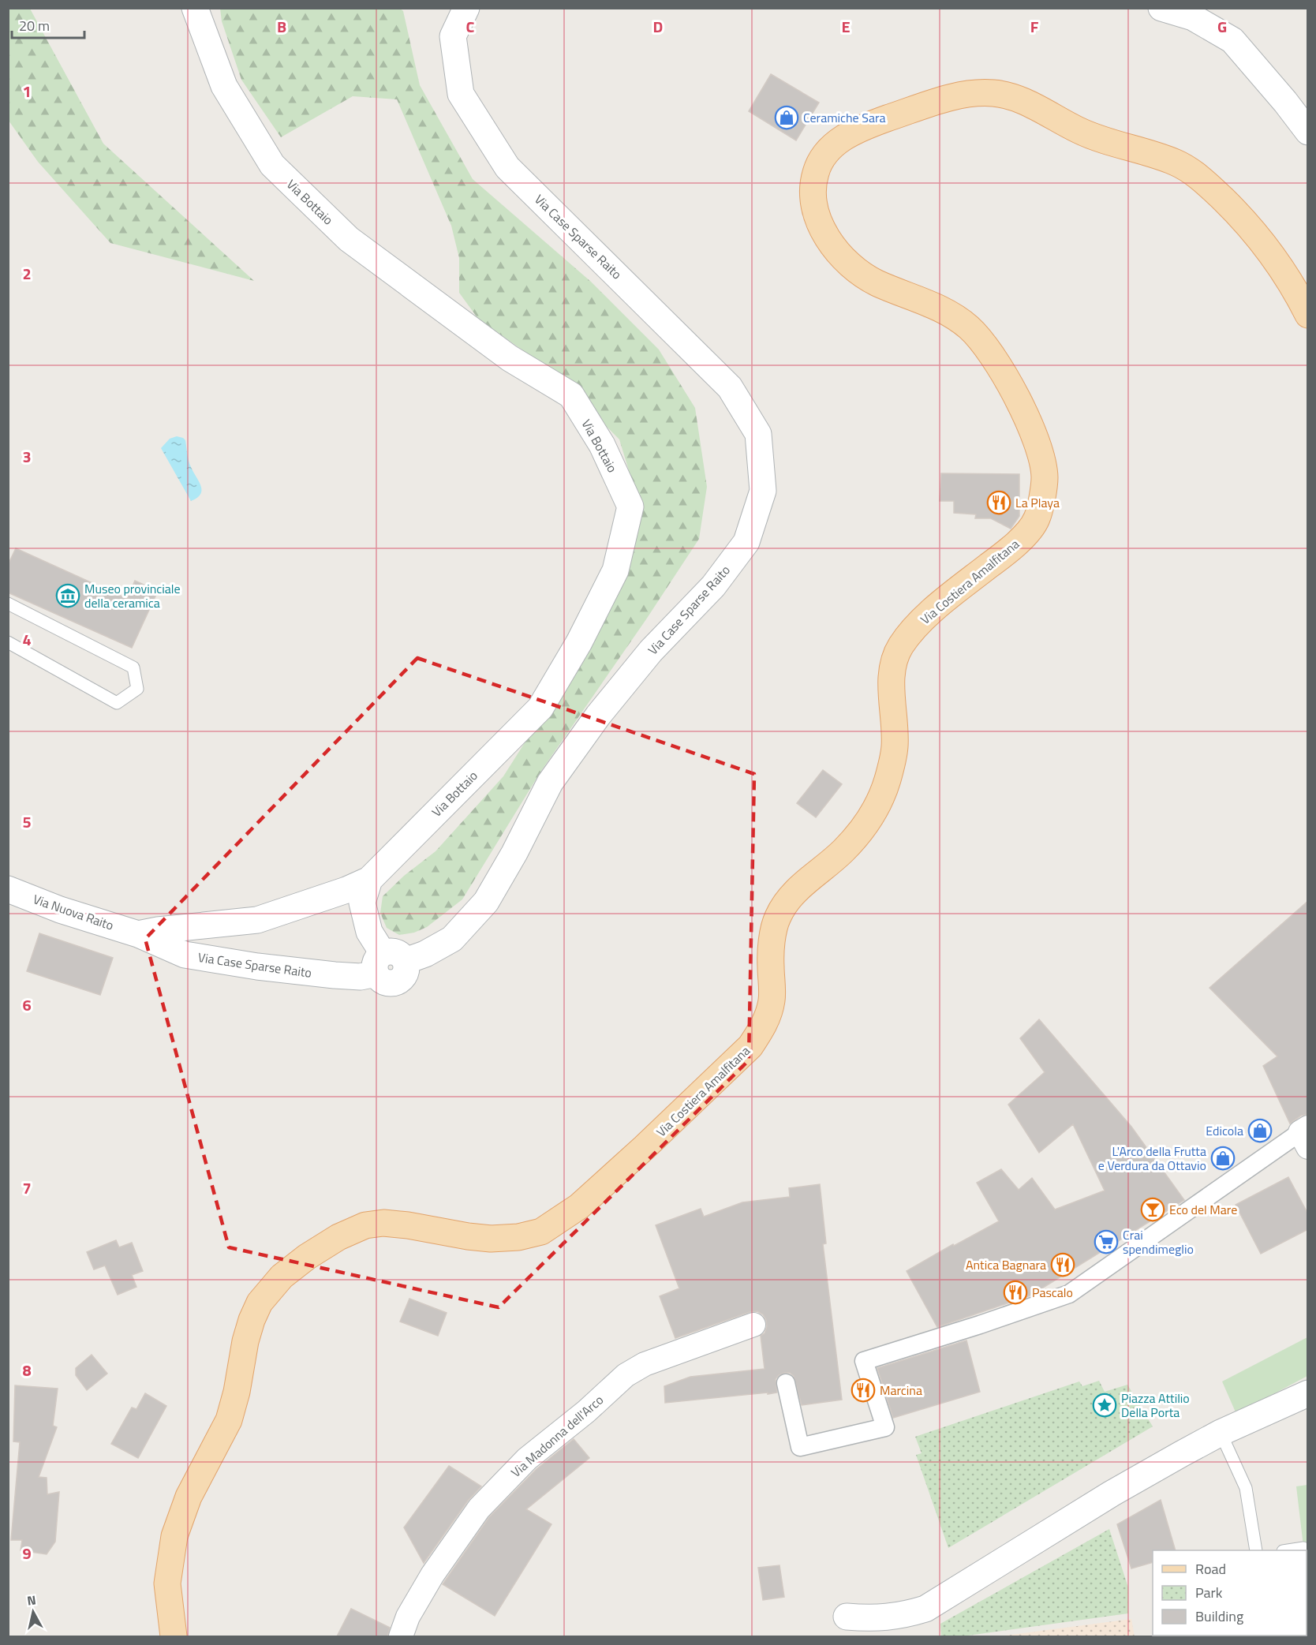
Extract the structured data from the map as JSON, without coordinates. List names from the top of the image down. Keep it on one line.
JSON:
{"streets":{"main road":["Via Costiera Amalfitana"],"street":["Via Bottaio","Via Case Sparse Raito","Via Nuova Raito","Via Madonna dell'Arco"]},"crossings":[["Via Bottaio","Via Case Sparse Raito"],["Via Case Sparse Raito","Via Nuova Raito"]],"places":{"shop":["Ceramiche Sara","Edicola","L'Arco della Frutta e Verdura da Ottavio"],"restaurant":["La Playa","Antica Bagnara","Pascalo","Marcina"],"museum":["Museo provinciale della ceramica"],"bar":["Eco del Mare"],"supermarket":["Crai spendimeglio"],"place":["Piazza Attilio Della Porta"]},"legend":["Road","Park","Building"],"scale_bar":"20 m","north":"top","grid":{"columns":["B","C","D","E","F","G"],"rows":["1","2","3","4","5","6","7","8","9"]}}
